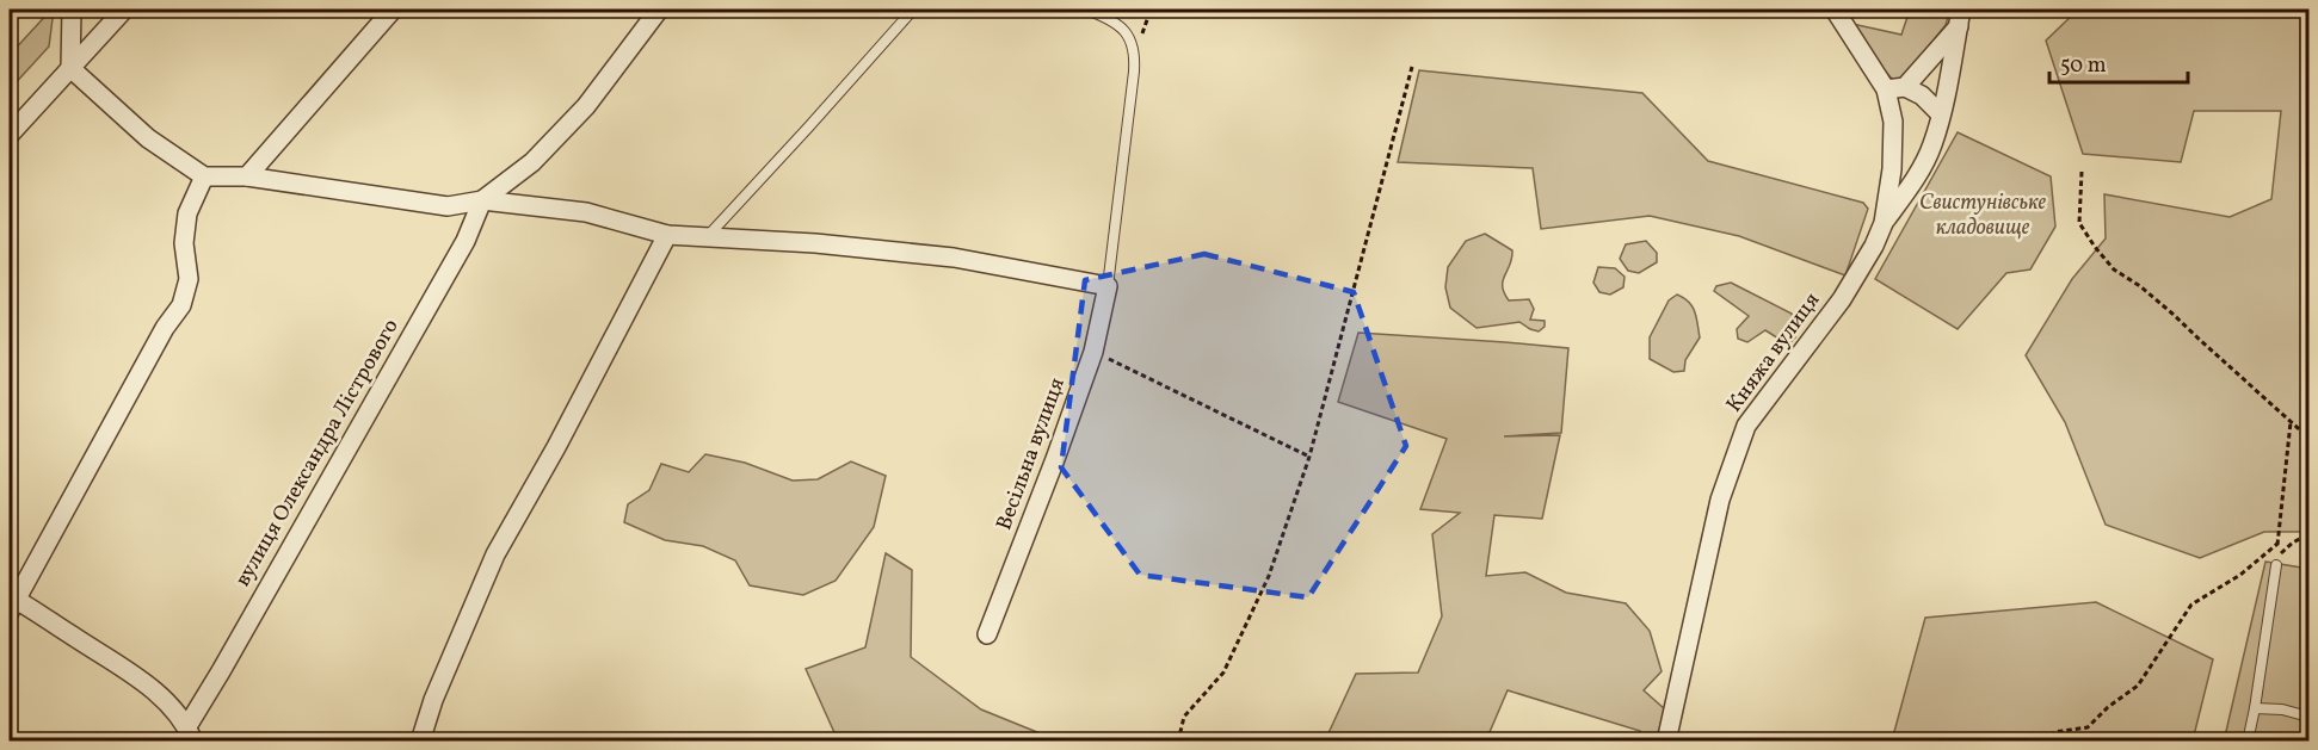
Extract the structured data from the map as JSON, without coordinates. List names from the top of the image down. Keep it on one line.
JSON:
{"streets":{"street":["Княжа вулиця","вулиця Олександра Лістрового","Весільна вулиця"]},"parks":["Свистунівське кладовище"],"scale_bar":"50 m"}
